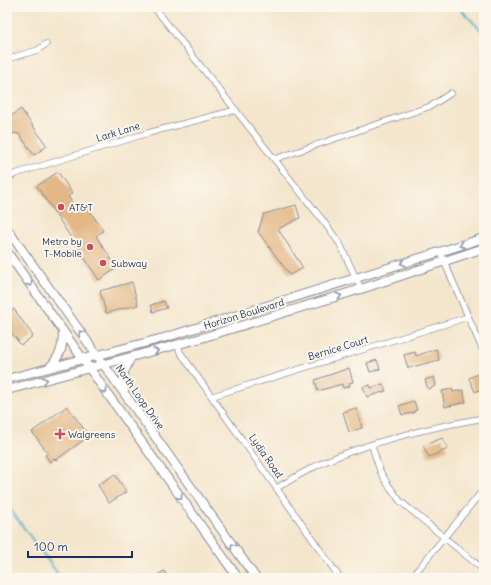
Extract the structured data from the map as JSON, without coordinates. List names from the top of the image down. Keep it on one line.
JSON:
{"streets":{"main road":["Horizon Boulevard","North Loop Drive"],"street":["Lark Lane","Bernice Court","Lydia Road"]},"crossings":[["Horizon Boulevard","North Loop Drive"],["Horizon Boulevard","Lydia Road"],["Bernice Court","Lydia Road"]],"places":{"other":["AT&T","Metro by T-Mobile","Subway"],"health":["Walgreens"]},"scale_bar":"100 m"}
